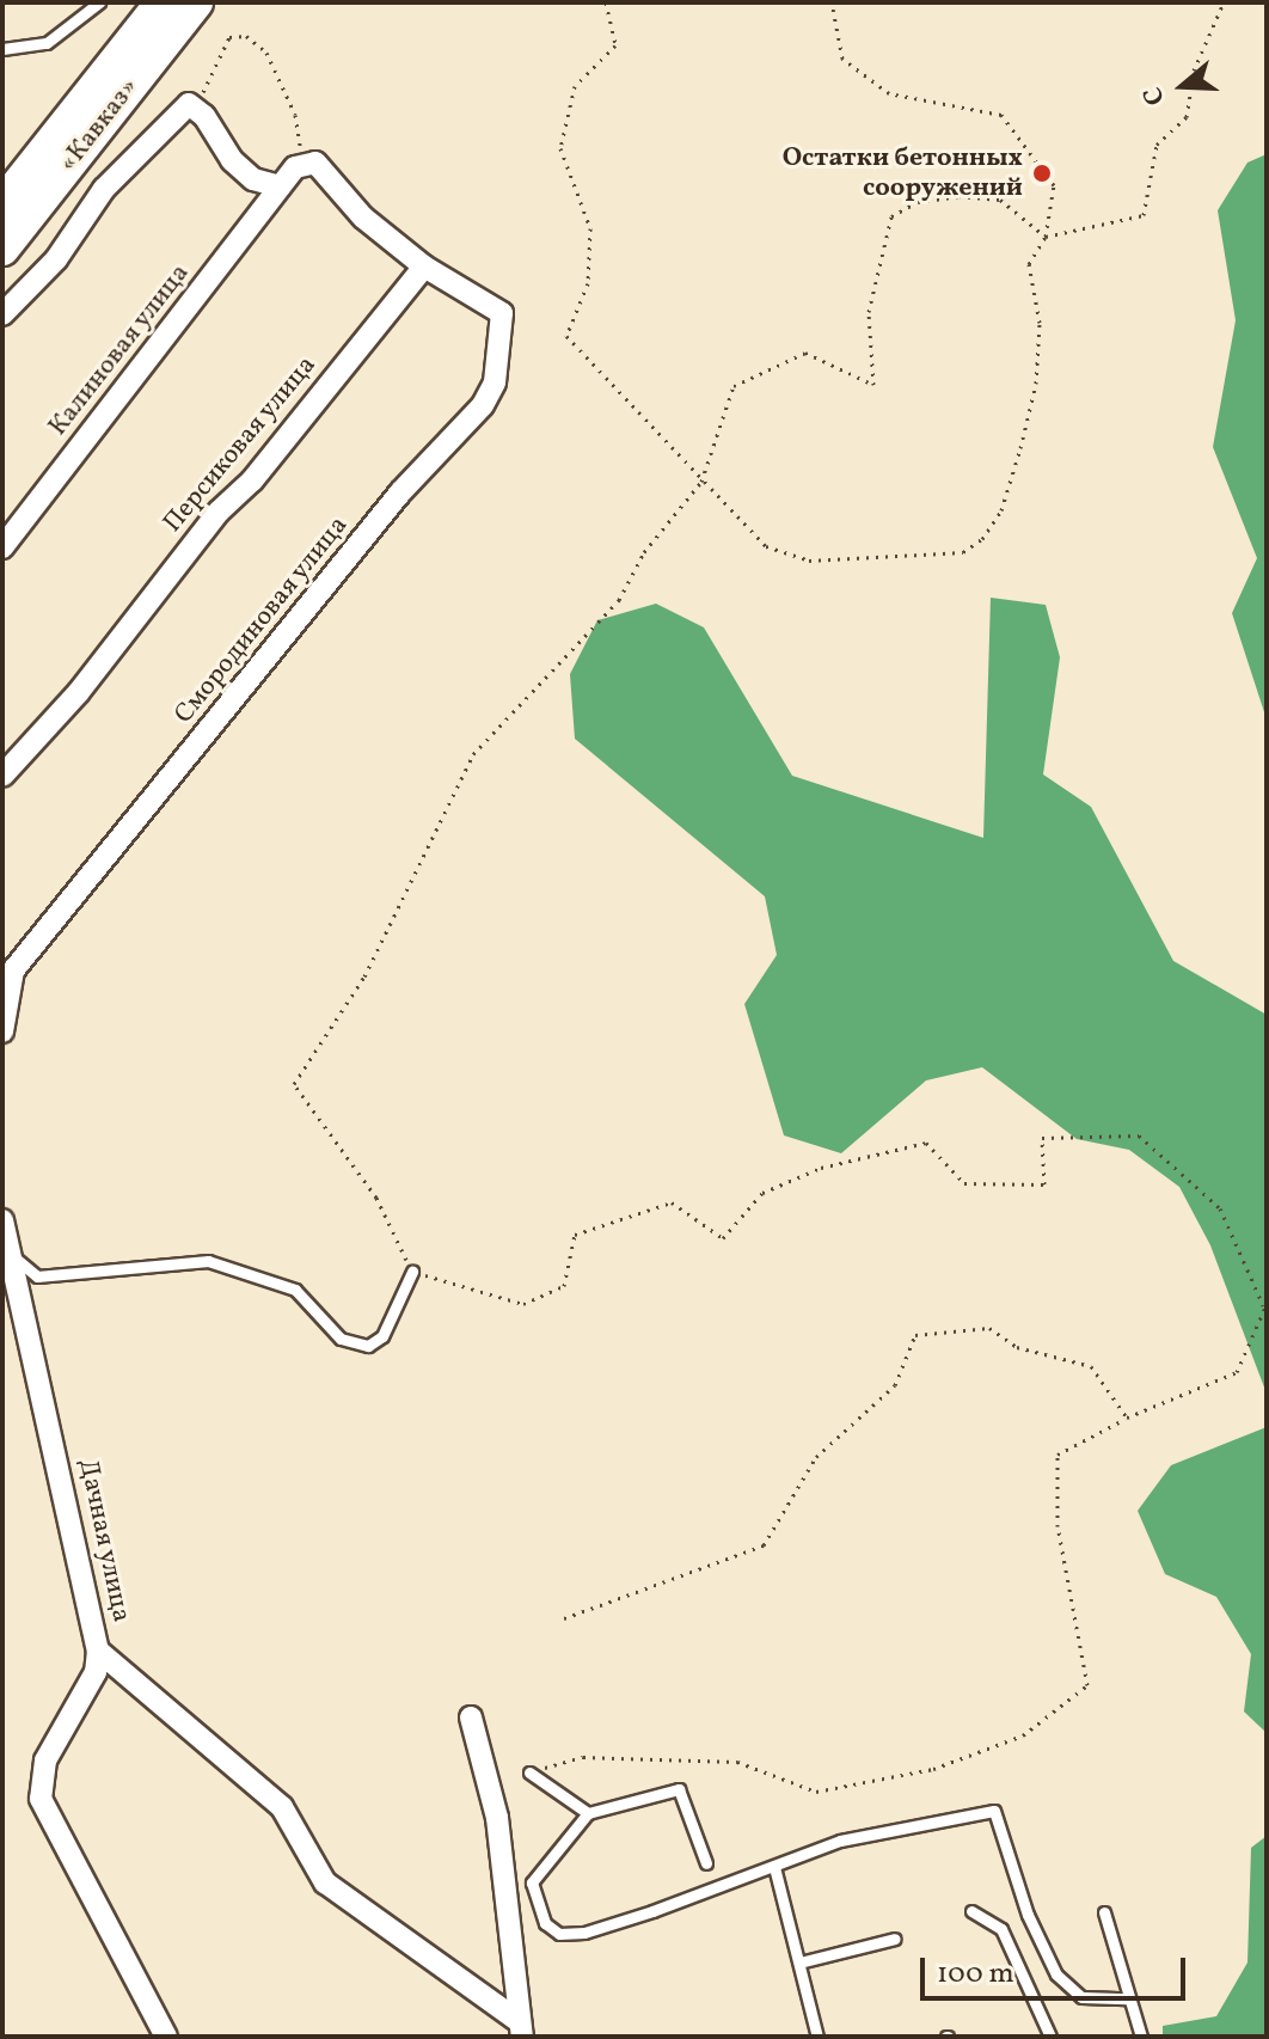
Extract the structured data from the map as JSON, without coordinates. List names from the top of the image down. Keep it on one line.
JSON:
{"streets":{"highway":["«Кавказ»"],"street":["Калиновая улица","Персиковая улица","Смородиновая улица","Дачная улица"]},"crossings":[["Персиковая улица","Смородиновая улица"]],"places":["Остатки бетонных сооружений"],"scale_bar":"100 m","north":"left"}
